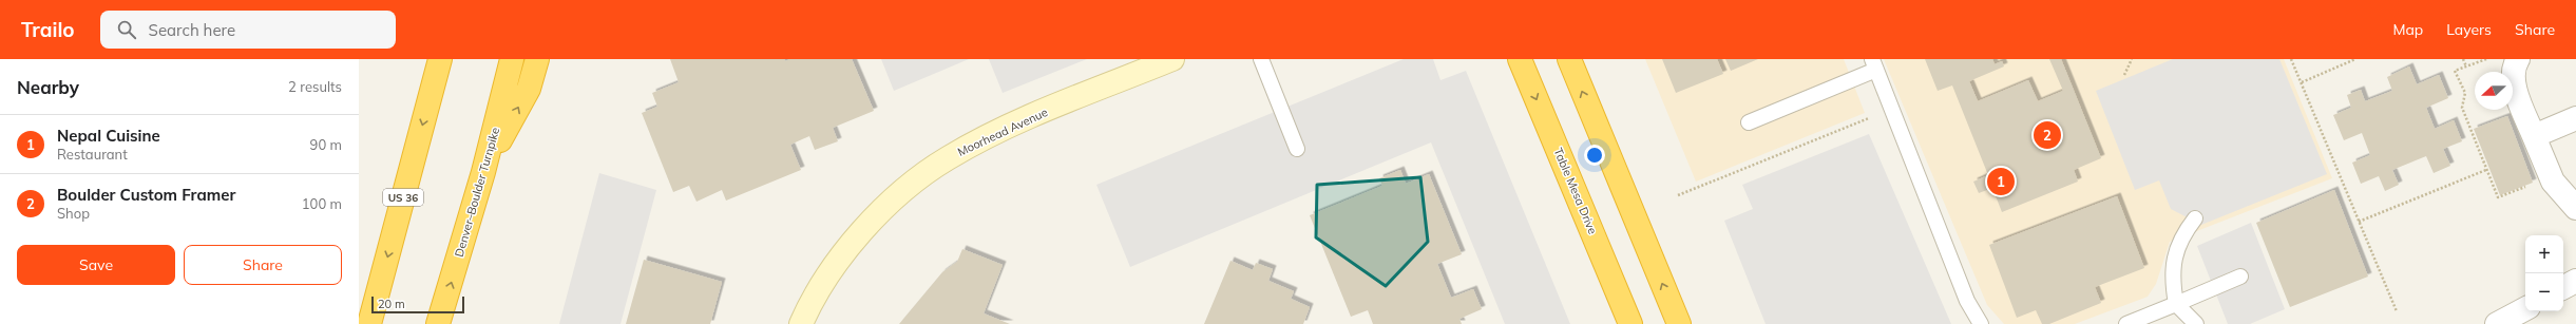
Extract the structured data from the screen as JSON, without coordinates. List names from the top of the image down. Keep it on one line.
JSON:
{"streets":{"highway":["Table Mesa Drive","Denver–Boulder Turnpike","US 36"],"street":["Moorhead Avenue"]},"scale_bar":"20 m","north":"left","page":{"header":"Trailo","search":"Search here","nav":["Map","Layers","Share"],"heading":["Nearby","2 results"],"list":[{"mark":"1","name":"Nepal Cuisine","note":"Restaurant","value":"90 m"},{"mark":"2","name":"Boulder Custom Framer","note":"Shop","value":"100 m"}],"pins":["2","1"],"buttons":["Save","Share"],"map_buttons":["+","−"],"scale":"20 m"}}
